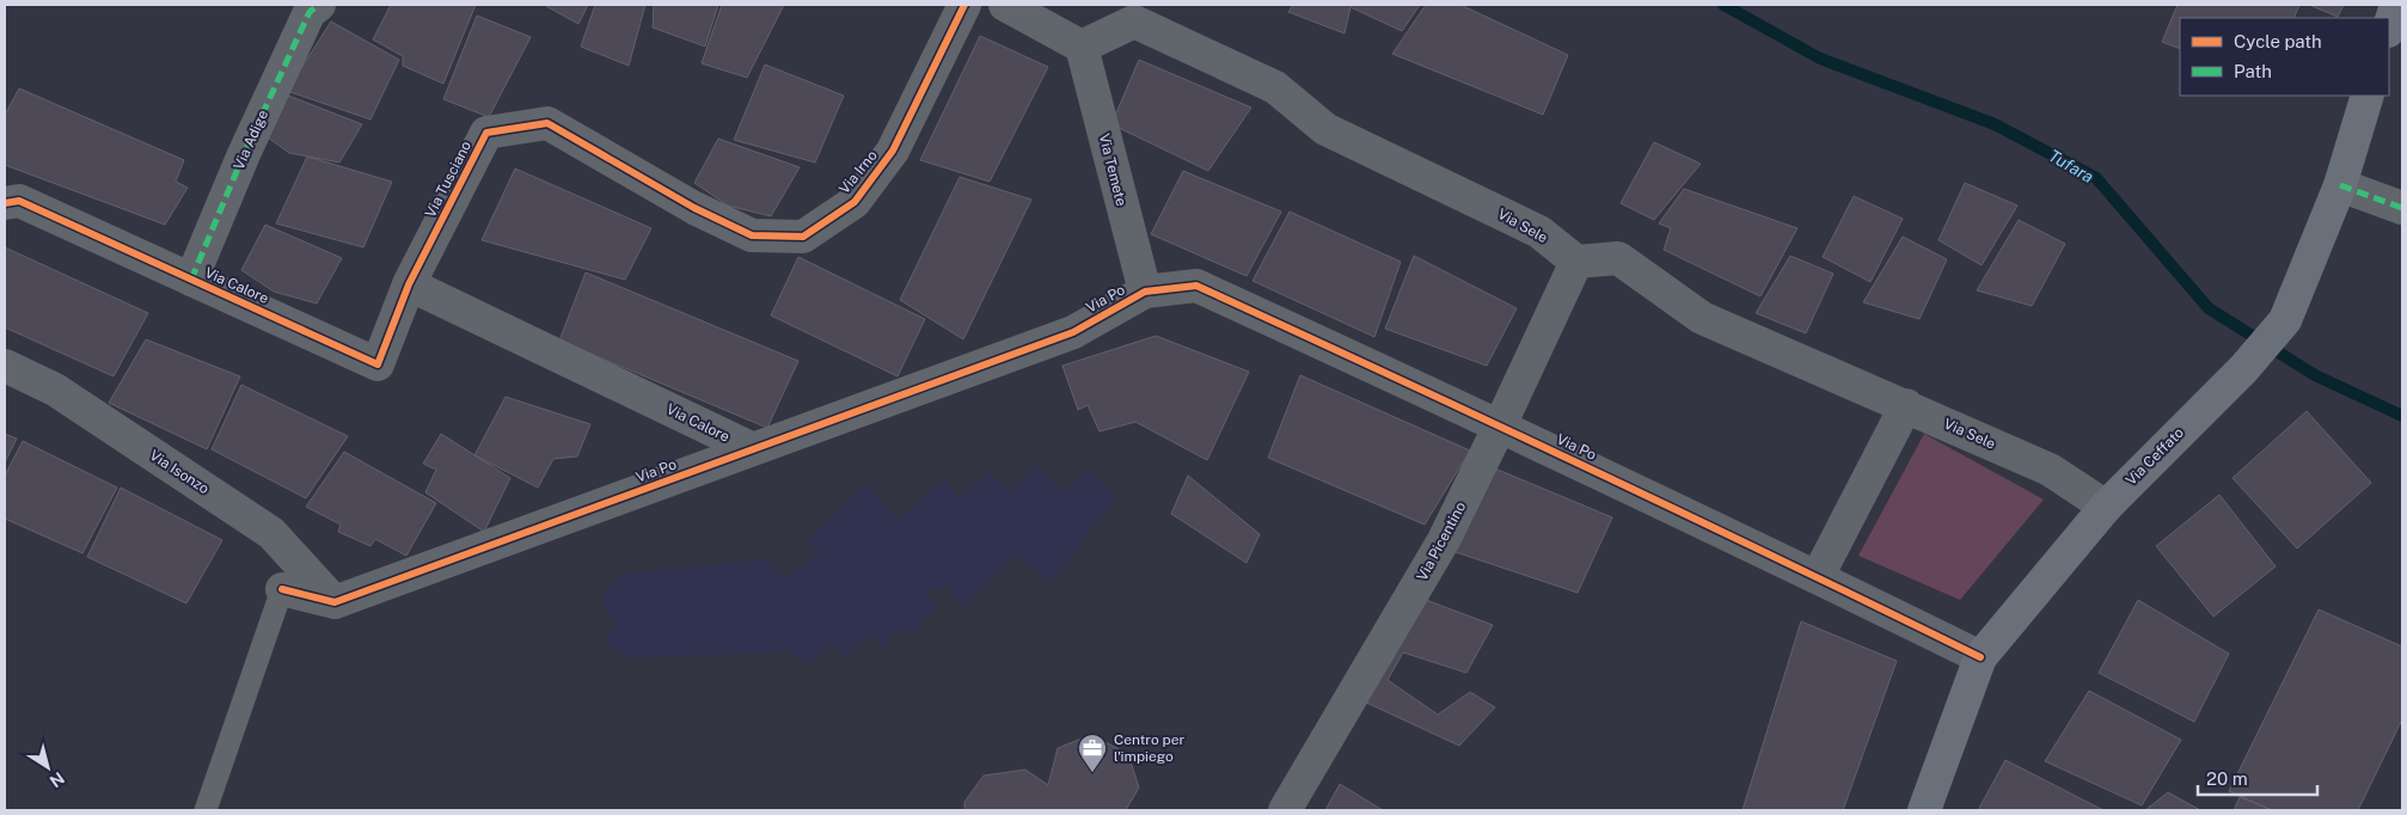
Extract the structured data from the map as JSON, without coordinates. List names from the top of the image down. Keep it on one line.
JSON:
{"streets":{"main road":["Via Ceffato"],"street":["Via Adige","Via Temete","Via Irno","Via Tusciano","Via Sele","Via Calore","Via Po","Via Isonzo","Via Picentino"]},"crossings":[["Via Adige","Via Calore"],["Via Temete","Via Sele"],["Via Temete","Via Po"],["Via Irno","Via Tusciano"],["Via Tusciano","Via Calore"],["Via Sele","Via Ceffato"],["Via Sele","Via Picentino"],["Via Calore","Via Po"],["Via Po","Via Ceffato"],["Via Po","Via Isonzo"],["Via Po","Via Picentino"]],"water":["Tufara"],"places":{"office":["Centro per l'impiego"]},"legend":["Cycle path","Path"],"scale_bar":"20 m","north":"bottom right"}
